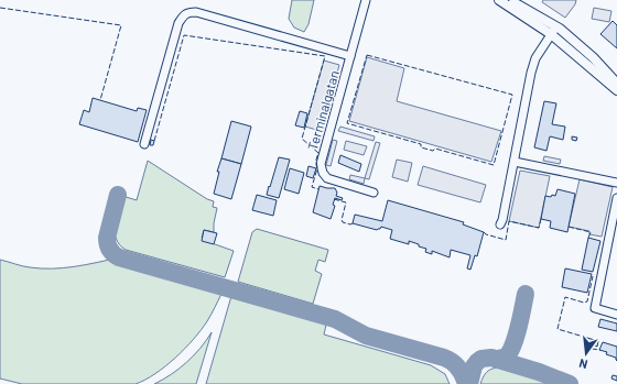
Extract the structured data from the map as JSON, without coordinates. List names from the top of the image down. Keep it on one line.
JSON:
{"streets":{"street":["Terminalgatan"]},"north":"bottom"}
